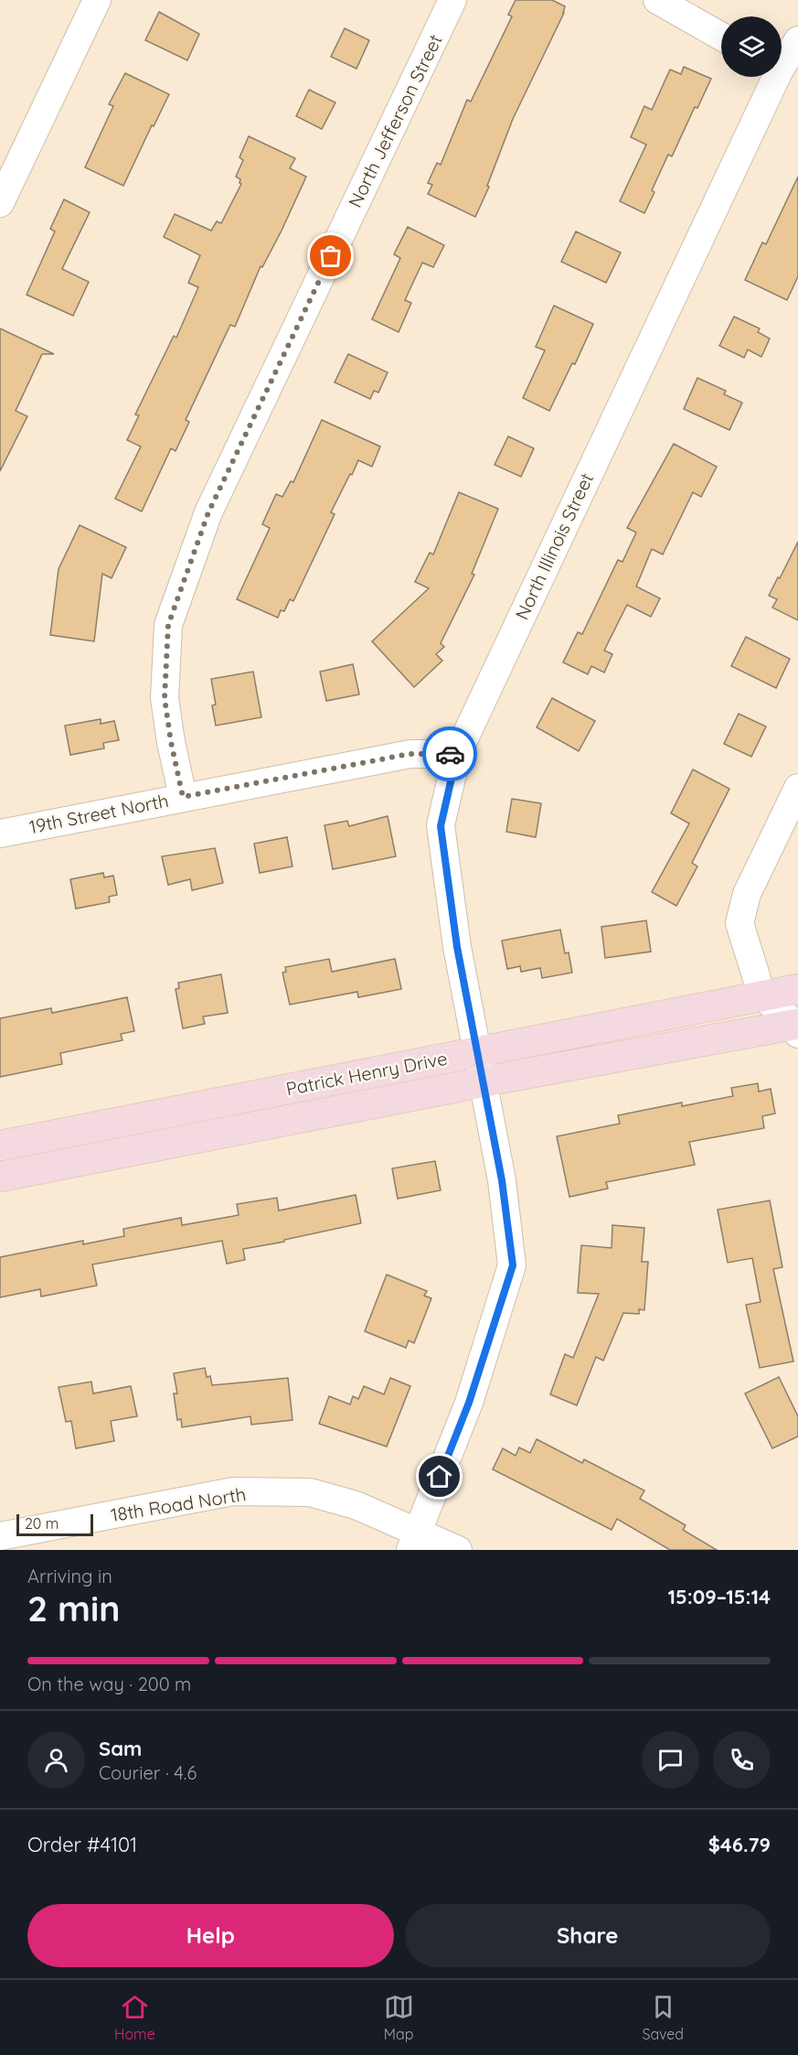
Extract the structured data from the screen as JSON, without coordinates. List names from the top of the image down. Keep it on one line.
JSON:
{"streets":{"street":["North Jefferson Street","North Illinois Street","19th Street North","Patrick Henry Drive","18th Road North"]},"crossings":[["North Jefferson Street","19th Street North"],["North Illinois Street","19th Street North"],["North Illinois Street","Patrick Henry Drive"],["North Illinois Street","18th Road North"]],"scale_bar":"20 m","page":{"scale":"20 m","heading":["2 min","Arriving in","15:09–15:14"],"panel":["Sam","Courier · 4.6","Order #4101","$46.79"],"bar":"On the way · 200 m","buttons":["Help","Share"],"tabs":["Home","Map","Saved"]}}
